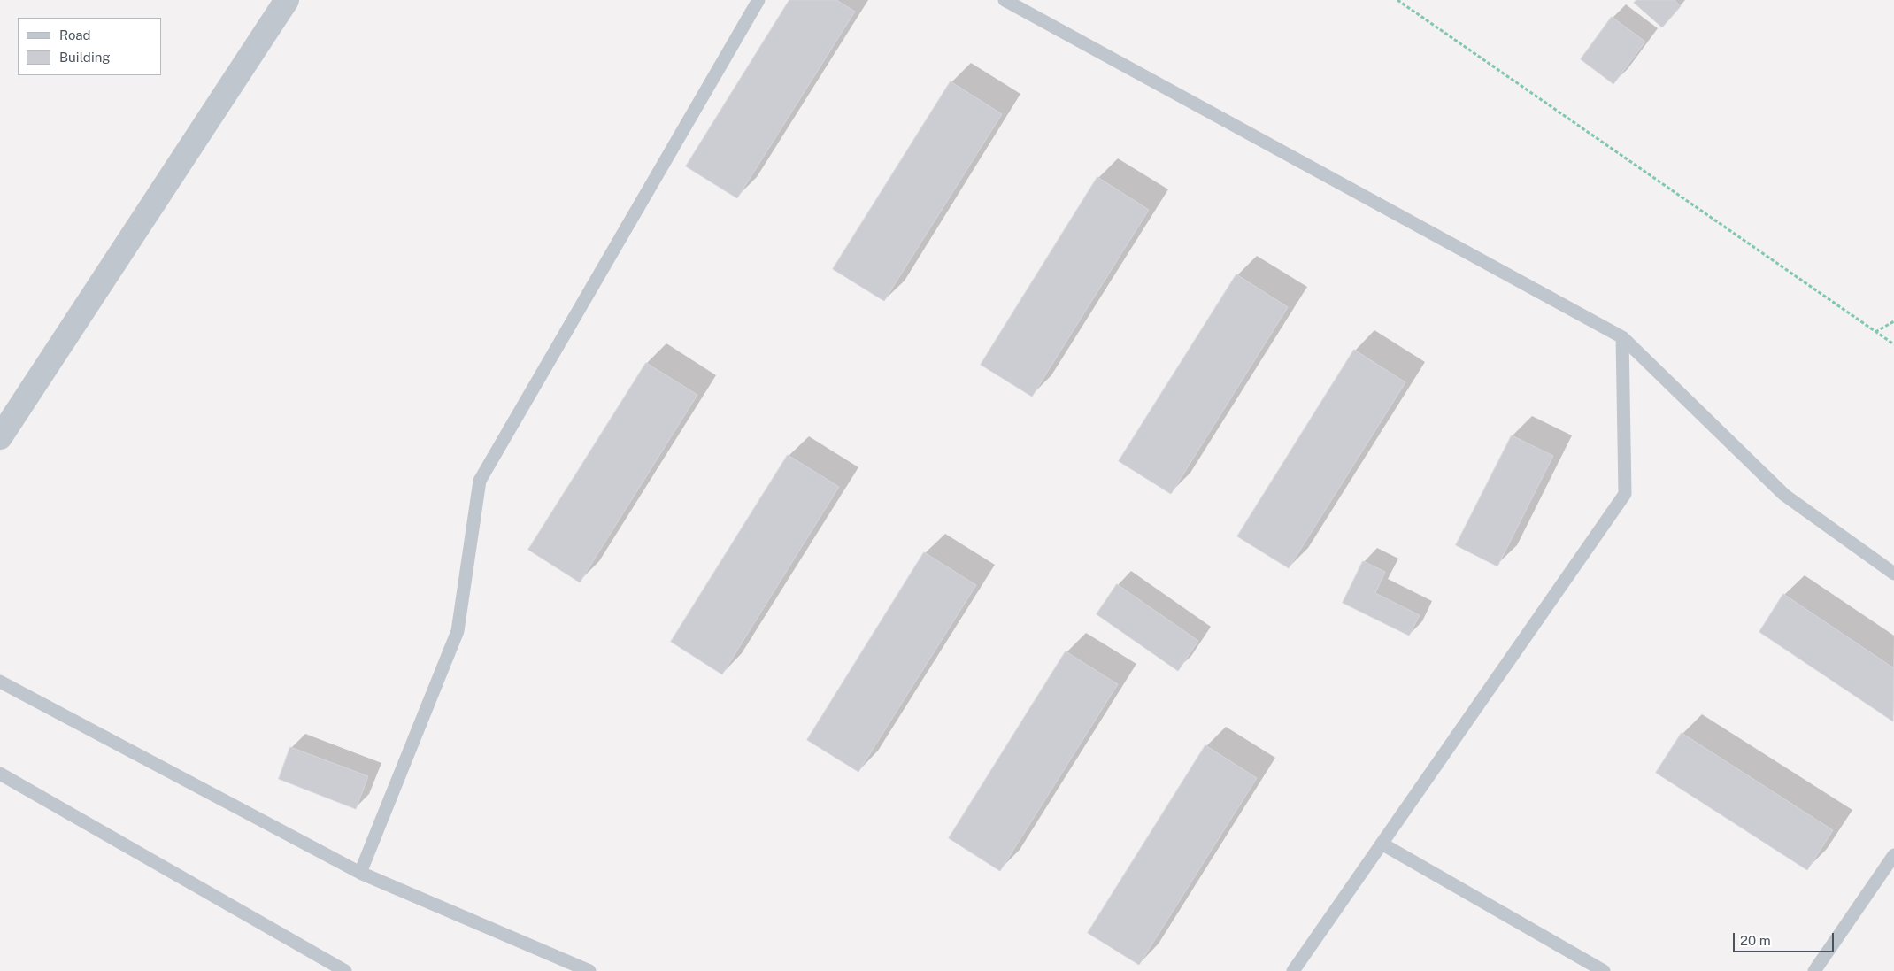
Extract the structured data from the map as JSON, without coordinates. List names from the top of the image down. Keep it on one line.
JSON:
{"legend":["Road","Building"],"scale_bar":"20 m"}
